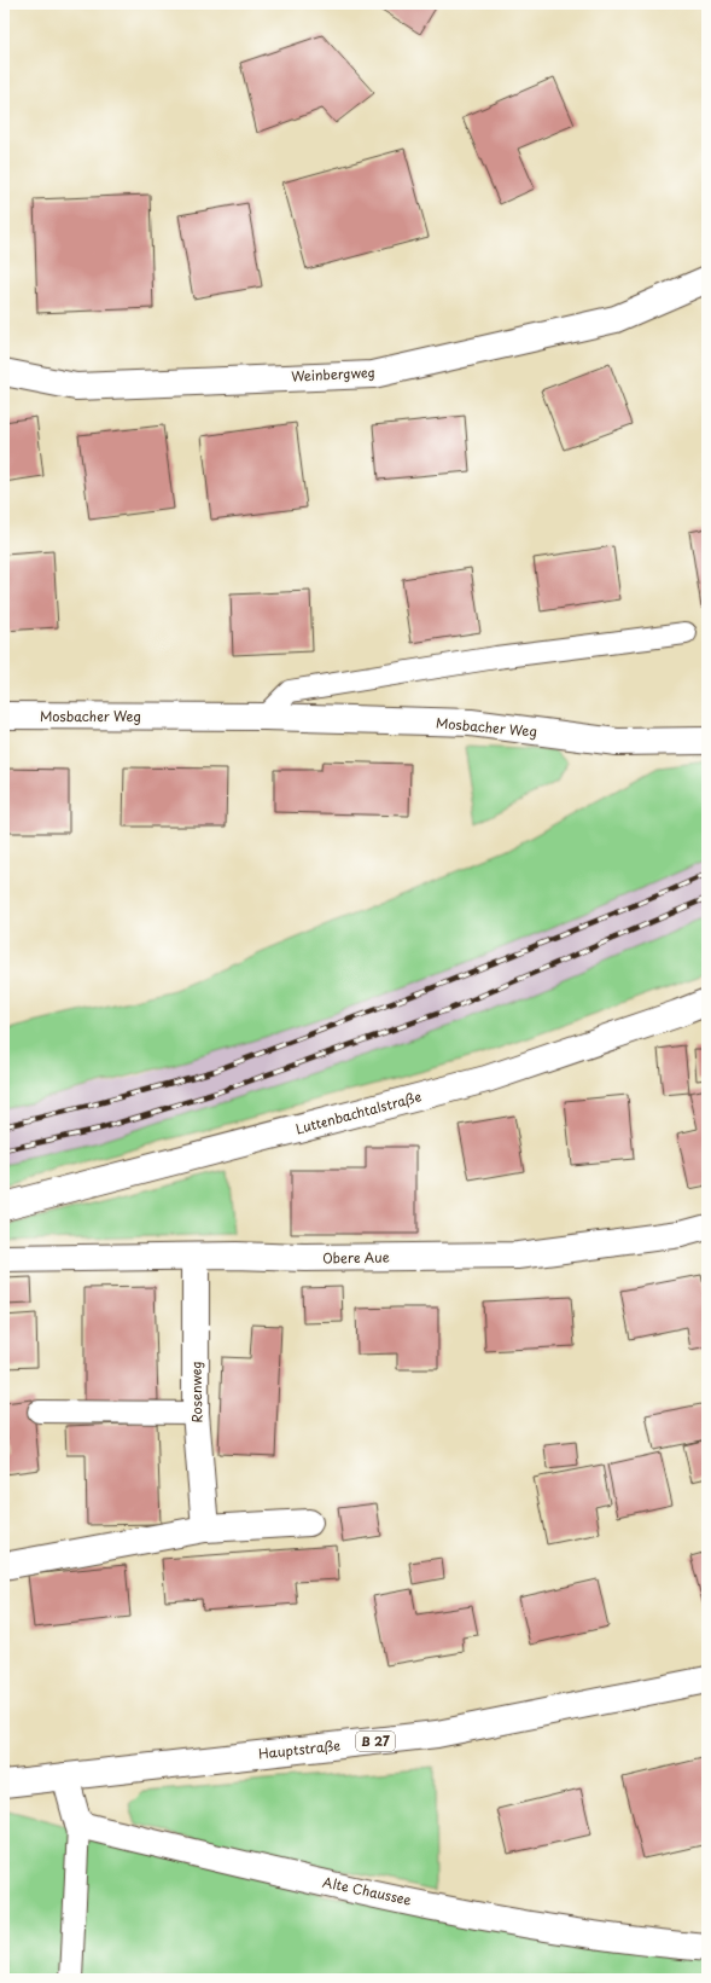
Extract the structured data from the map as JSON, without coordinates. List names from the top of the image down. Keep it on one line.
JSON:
{"streets":{"street":["Weinbergweg","Mosbacher Weg","Luttenbachtalstraße","Obere Aue","Rosenweg","B 27","Hauptstraße","Alte Chaussee"]},"crossings":[["Obere Aue","Rosenweg"]]}
